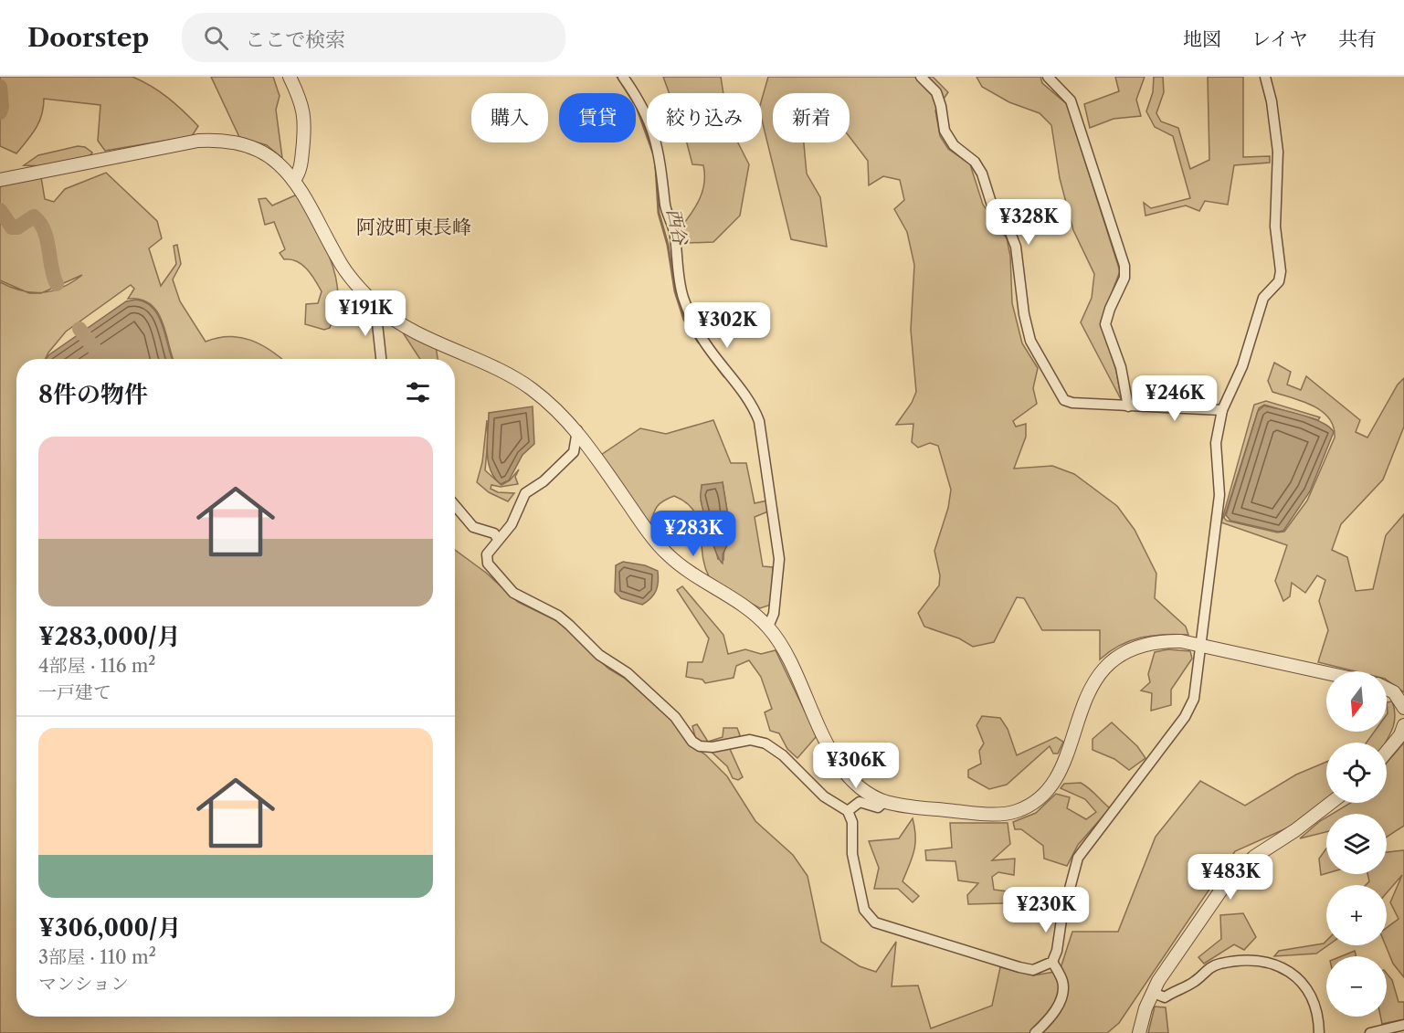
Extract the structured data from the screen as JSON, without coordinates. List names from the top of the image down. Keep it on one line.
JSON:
{"districts":["阿波町東長峰"],"water":["西谷"],"north":"bottom","page":{"header":"Doorstep","search":"ここで検索","nav":["地図","レイヤ","共有"],"chip":["購入","賃貸","絞り込み","新着"],"price":["¥328K","¥191K","¥302K","¥246K","¥283K","¥306K","¥483K","¥230K"],"heading":"8件の物件","list":[{"name":"¥283,000/月","note":"4部屋 · 116 m² · 一戸建て"},{"name":"¥306,000/月","note":"3部屋 · 110 m² · マンション"}],"map_buttons":["+","−"]}}
